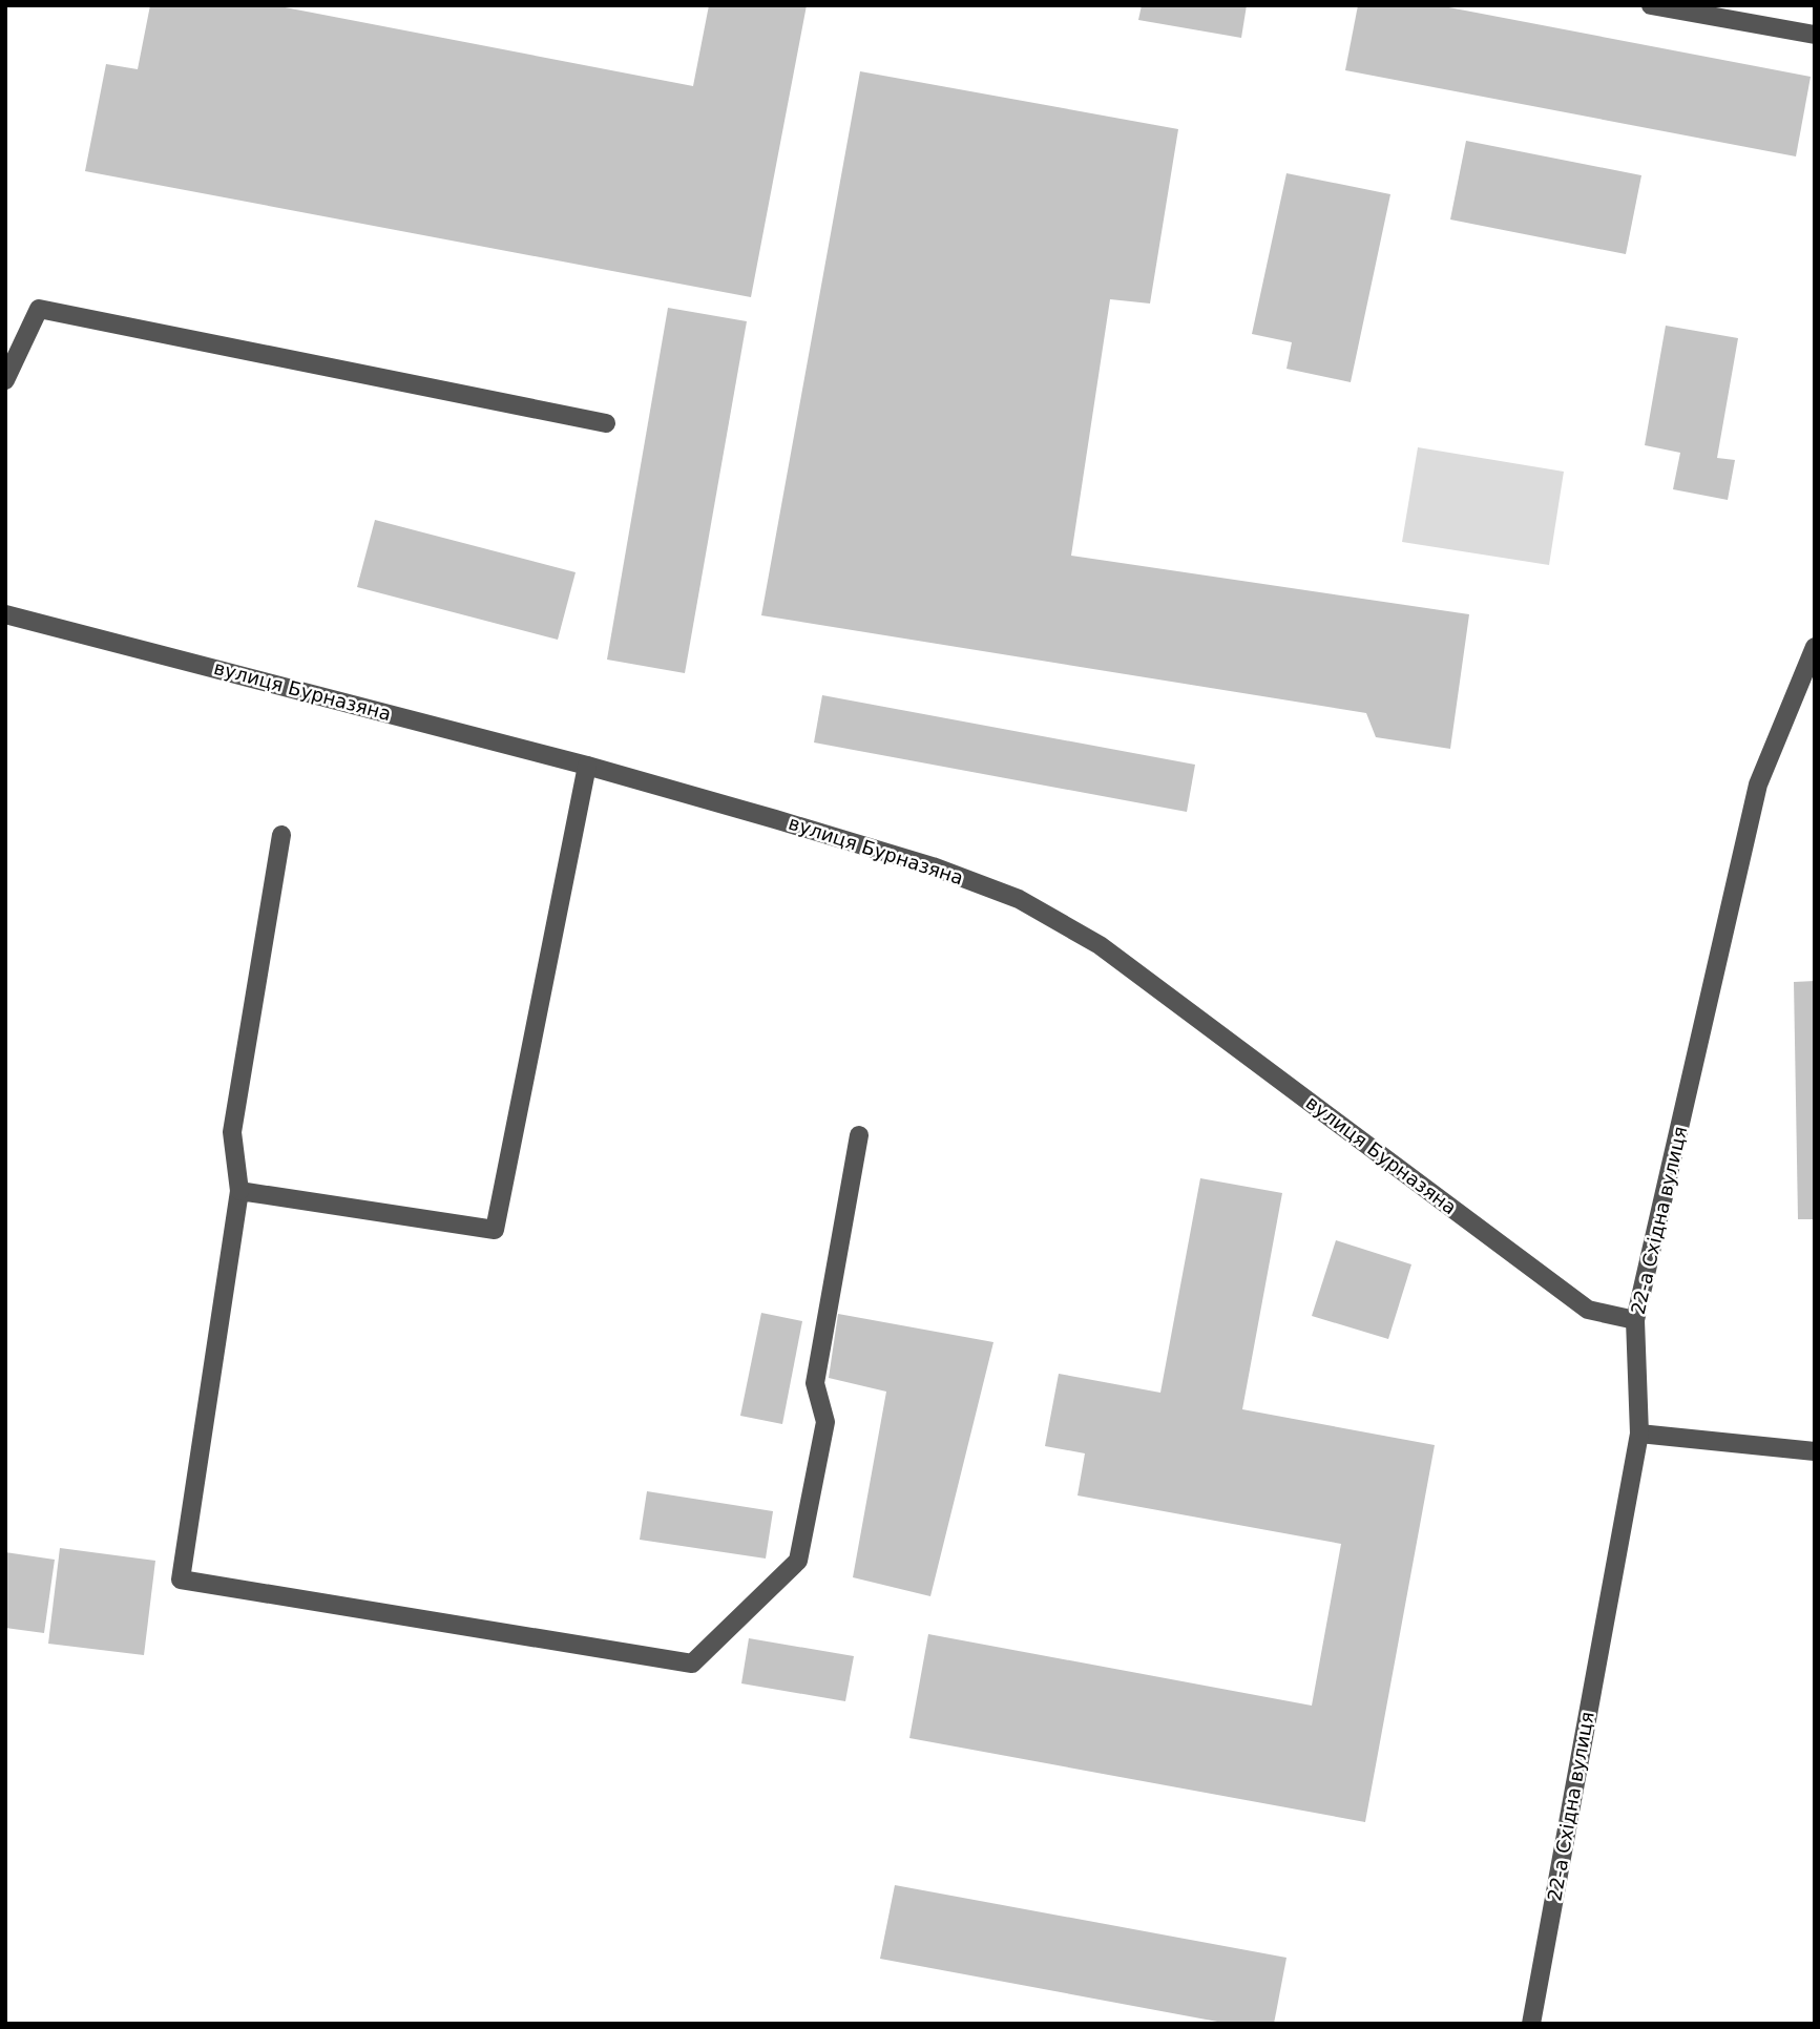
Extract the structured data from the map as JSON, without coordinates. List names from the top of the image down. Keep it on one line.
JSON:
{"streets":{"street":["вулиця Бурназяна","22-а Східна вулиця"]},"crossings":[["вулиця Бурназяна","22-а Східна вулиця"]]}
